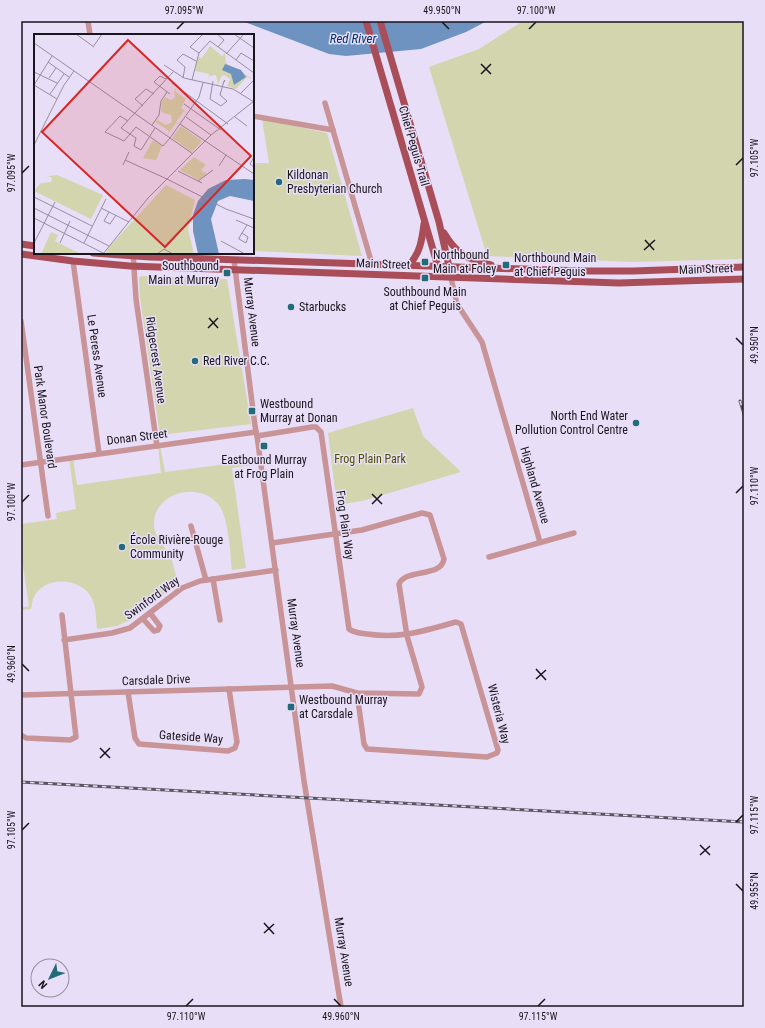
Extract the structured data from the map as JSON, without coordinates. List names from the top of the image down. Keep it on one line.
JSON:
{"streets":{"main road":["Chief Peguis Trail","Main Street"],"street":["Murray Avenue","Le Peress Avenue","Ridgecrest Avenue","Park Manor Boulevard","Donan Street","Highland Avenue","Frog Plain Way","Swinford Way","Carsdale Drive","Wisteria Way","Gateside Way"]},"crossings":[["Chief Peguis Trail","Main Street"],["Chief Peguis Trail","Highland Avenue"],["Main Street","Murray Avenue"],["Main Street","Le Peress Avenue"],["Main Street","Ridgecrest Avenue"],["Main Street","Highland Avenue"],["Murray Avenue","Donan Street"],["Murray Avenue","Frog Plain Way"],["Murray Avenue","Swinford Way"],["Murray Avenue","Carsdale Drive"],["Le Peress Avenue","Donan Street"],["Ridgecrest Avenue","Donan Street"],["Park Manor Boulevard","Donan Street"],["Donan Street","Frog Plain Way"],["Frog Plain Way","Carsdale Drive"],["Frog Plain Way","Wisteria Way"],["Carsdale Drive","Wisteria Way"],["Carsdale Drive","Gateside Way"]],"water":["Red River"],"parks":["Frog Plain Park"],"places":{"other":["Kildonan Presbyterian Church","Starbucks","Red River C.C.","North End Water Pollution Control Centre","École Rivière-Rouge Community"],"transit":["Northbound Main at Foley","Northbound Main at Chief Peguis","Southbound Main at Murray","Southbound Main at Chief Peguis","Westbound Murray at Donan","Eastbound Murray at Frog Plain","Westbound Murray at Carsdale"]},"north":"bottom left","coordinates":["97.095°W","49.950°N","97.100°W","97.105°W","97.110°W","49.960°N","97.115°W","49.955°N"]}
